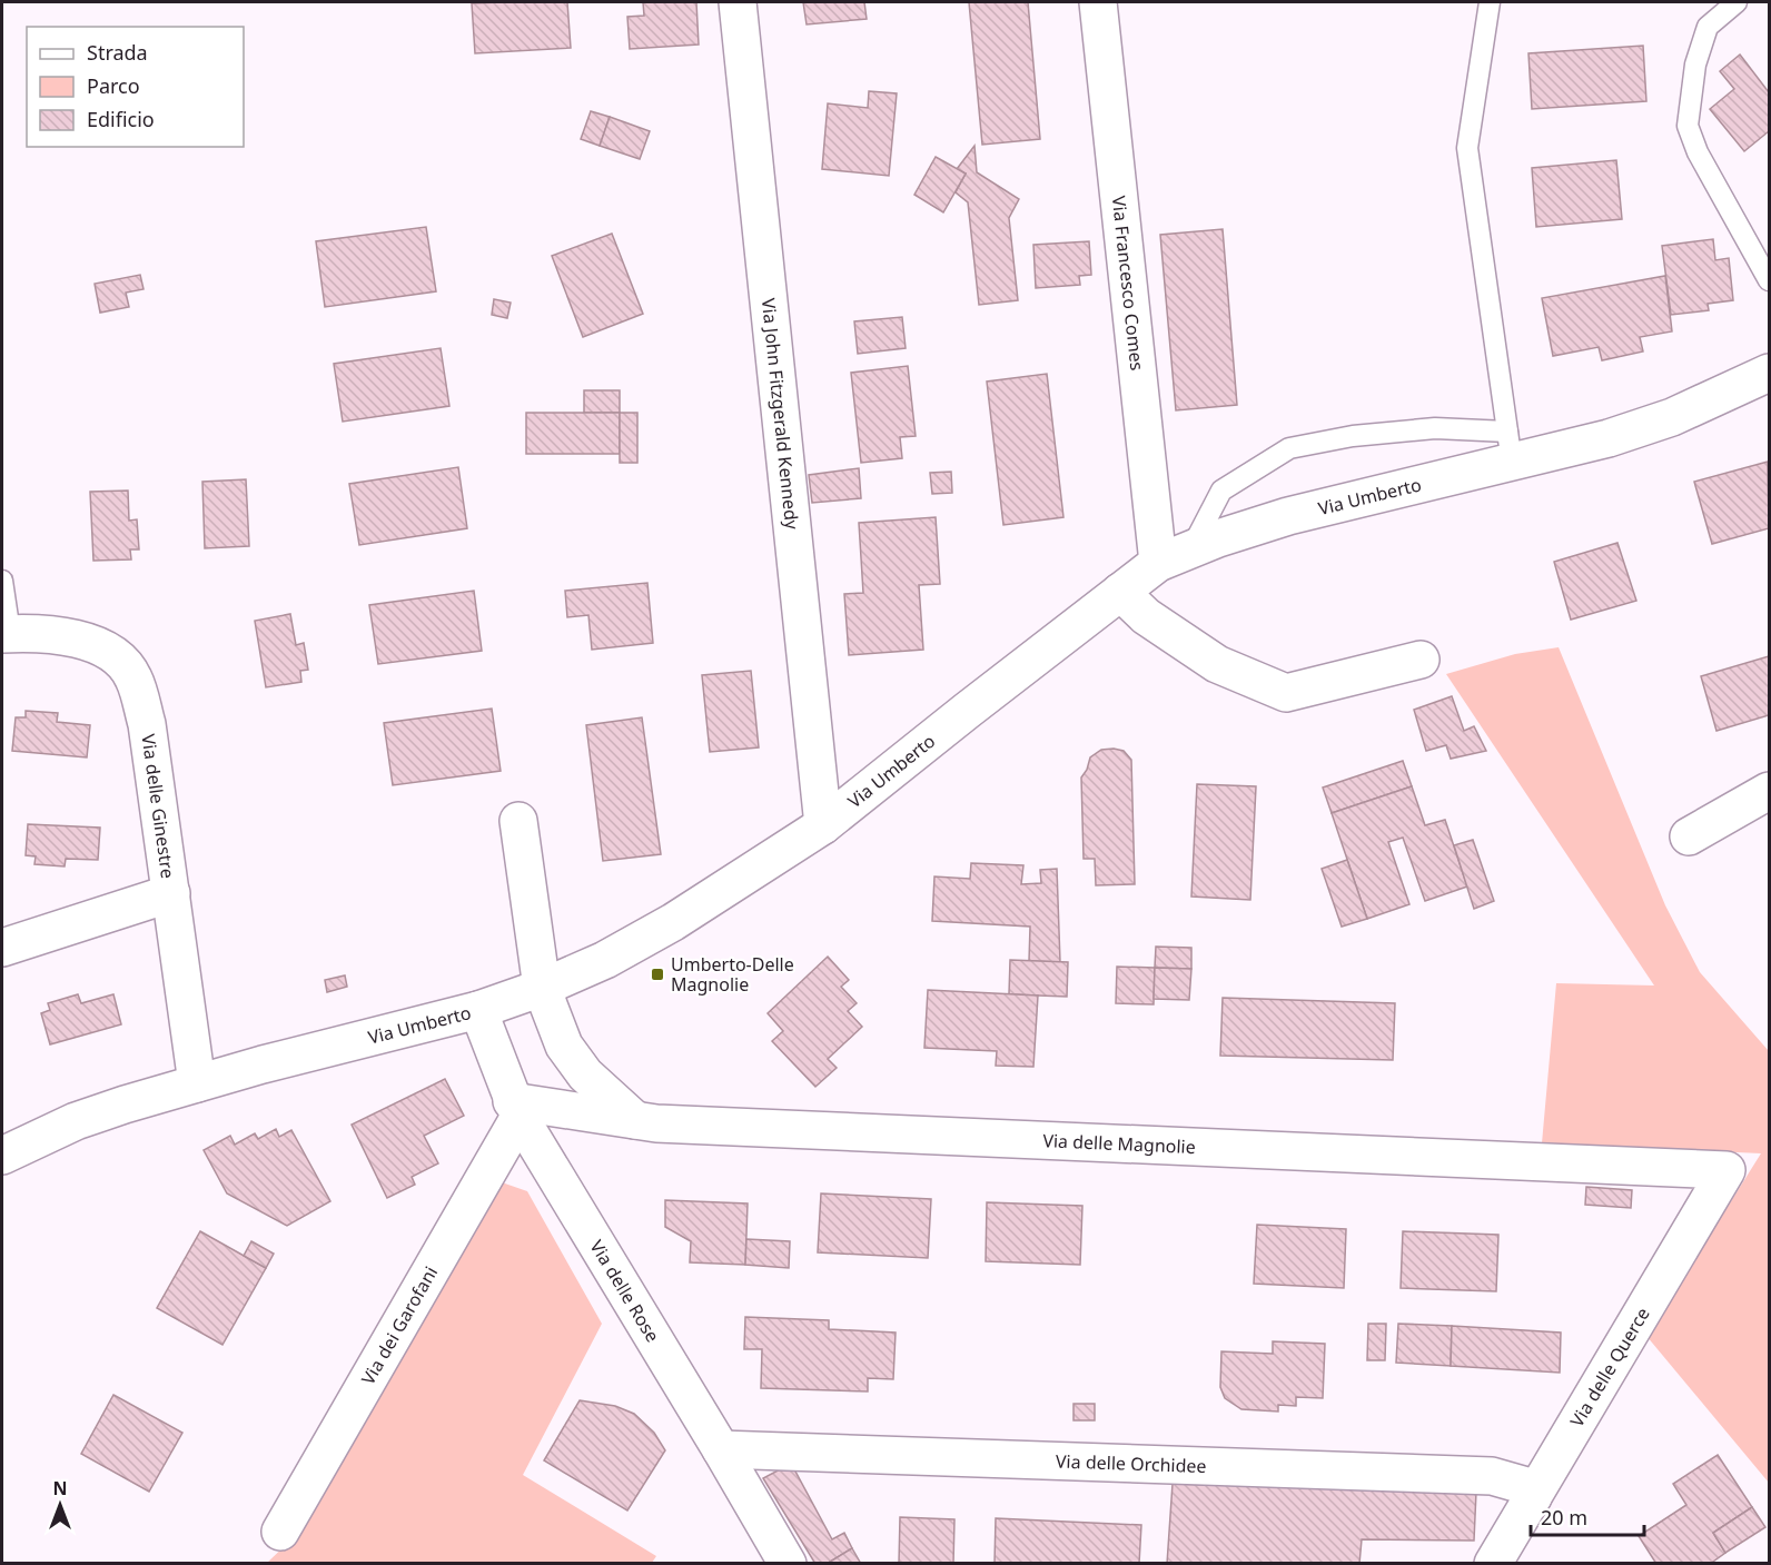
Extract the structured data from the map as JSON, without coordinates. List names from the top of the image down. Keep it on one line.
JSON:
{"streets":{"street":["Via Francesco Comes","Via John Fitzgerald Kennedy","Via Umberto","Via delle Ginestre","Via delle Magnolie","Via delle Rose","Via dei Garofani","Via delle Querce","Via delle Orchidee"]},"crossings":[["Via Francesco Comes","Via Umberto"],["Via John Fitzgerald Kennedy","Via Umberto"],["Via Umberto","Via delle Ginestre"],["Via Umberto","Via delle Rose"],["Via delle Magnolie","Via delle Rose"],["Via delle Magnolie","Via dei Garofani"],["Via delle Magnolie","Via delle Querce"],["Via delle Rose","Via dei Garofani"],["Via delle Rose","Via delle Orchidee"],["Via delle Querce","Via delle Orchidee"]],"places":{"transit":["Umberto-Delle Magnolie"]},"legend":["Strada","Parco","Edificio"],"scale_bar":"20 m","north":"top"}
